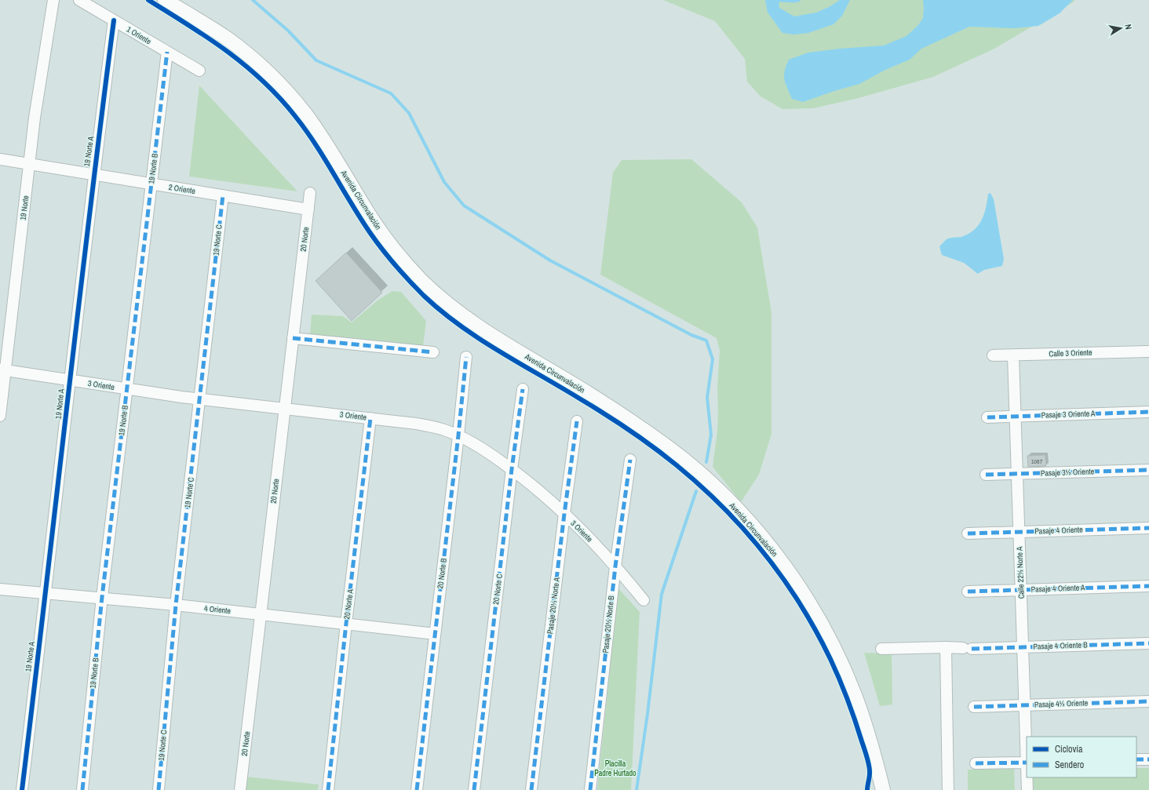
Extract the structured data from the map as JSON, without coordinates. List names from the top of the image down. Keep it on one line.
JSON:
{"streets":{"main road":["Avenida Circunvalación"],"street":["1 Oriente","19 Norte A","19 Norte B","2 Oriente","19 Norte","20 Norte","19 Norte C","Calle 3 Oriente","3 Oriente","Pasaje 3 Oriente A","Pasaje 3½ Oriente","Pasaje 4 Oriente","Calle 22½ Norte A","20 Norte B","Pasaje 4 Oriente A","20 Norte C","20 Norte A","Pasaje 20½ Norte A","4 Oriente","Pasaje 20½ Norte B","Pasaje 4 Oriente B","Pasaje 4½ Oriente"]},"crossings":[["1 Oriente","19 Norte A"],["1 Oriente","19 Norte B"],["19 Norte A","2 Oriente"],["19 Norte A","3 Oriente"],["19 Norte A","4 Oriente"],["19 Norte B","2 Oriente"],["19 Norte B","3 Oriente"],["19 Norte B","4 Oriente"],["2 Oriente","19 Norte"],["2 Oriente","20 Norte"],["2 Oriente","19 Norte C"],["19 Norte","3 Oriente"],["20 Norte","3 Oriente"],["20 Norte","4 Oriente"],["19 Norte C","3 Oriente"],["19 Norte C","4 Oriente"],["Calle 3 Oriente","Calle 22½ Norte A"],["3 Oriente","20 Norte B"],["3 Oriente","20 Norte C"],["3 Oriente","20 Norte A"],["3 Oriente","Pasaje 20½ Norte A"],["3 Oriente","Pasaje 20½ Norte B"],["Pasaje 3 Oriente A","Calle 22½ Norte A"],["Pasaje 3½ Oriente","Calle 22½ Norte A"],["Pasaje 4 Oriente","Calle 22½ Norte A"],["Calle 22½ Norte A","Pasaje 4 Oriente A"],["Calle 22½ Norte A","Pasaje 4 Oriente B"],["Calle 22½ Norte A","Pasaje 4½ Oriente"],["20 Norte B","4 Oriente"],["20 Norte A","4 Oriente"]],"parks":["Placilla Padre Hurtado"],"house_numbers":["1067"],"legend":["Ciclovía","Sendero"],"north":"right"}
